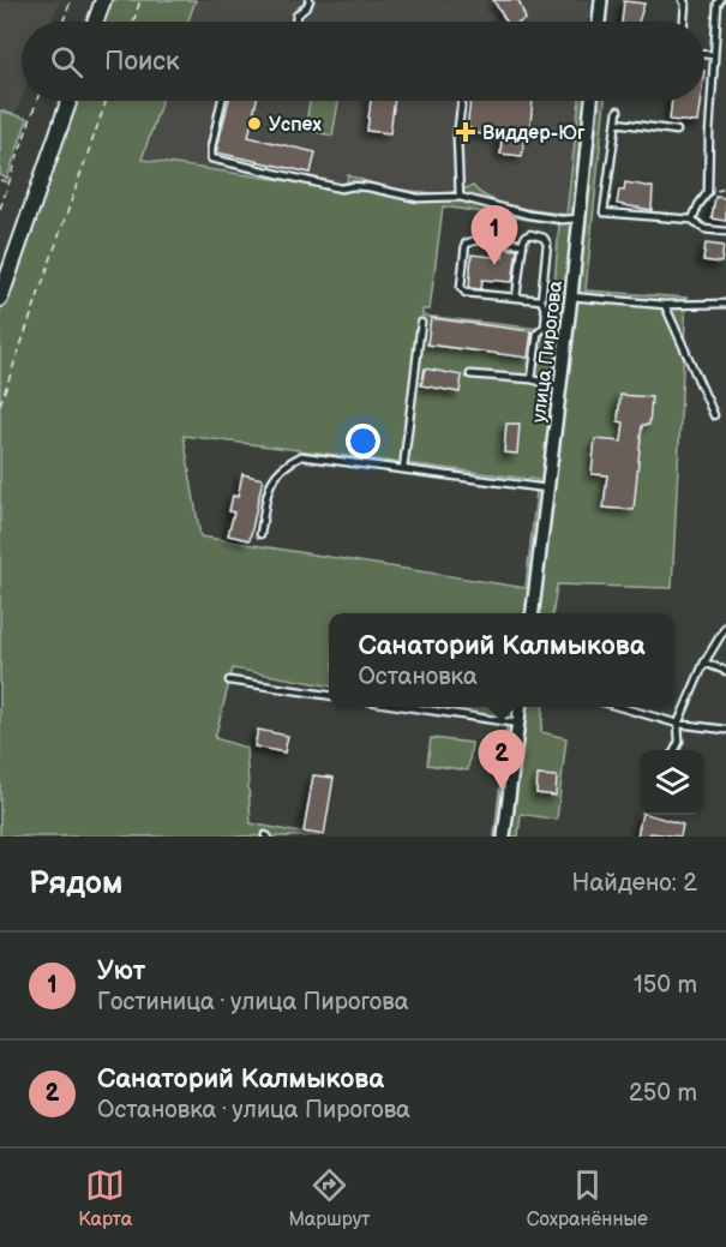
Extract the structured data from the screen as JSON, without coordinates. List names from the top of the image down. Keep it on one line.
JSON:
{"streets":{"street":["улица Пирогова"]},"places":{"other":["Успех"],"health":["Виддер-Юг"]},"page":{"search":"Поиск","pins":["1","2"],"popup":["Санаторий Калмыкова","Остановка"],"heading":["Рядом","Найдено: 2"],"list":[{"mark":"1","name":"Уют","note":"Гостиница · улица Пирогова","value":"150 m"},{"mark":"2","name":"Санаторий Калмыкова","note":"Остановка · улица Пирогова","value":"250 m"}],"nav":["Карта","Маршрут","Сохранённые"]}}
